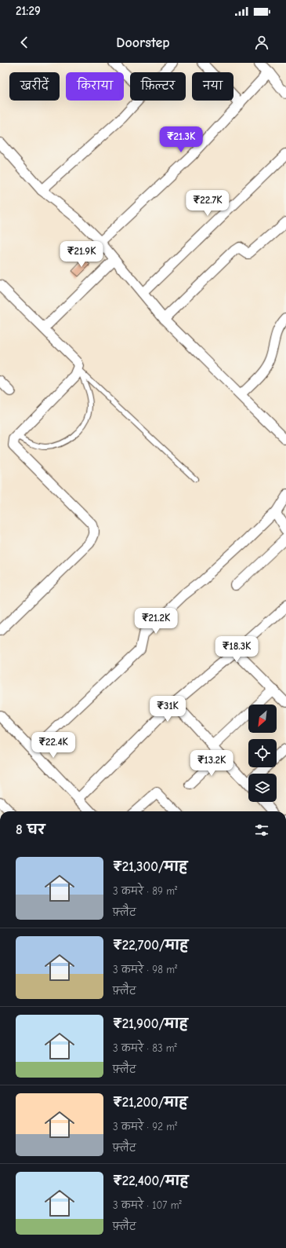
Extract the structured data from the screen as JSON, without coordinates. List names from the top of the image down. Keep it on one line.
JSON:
{"north":"bottom left","page":{"status":"21:29","header":"Doorstep","chip":["खरीदें","किराया","फ़िल्टर","नया"],"price":["₹21.3K","₹22.7K","₹21.9K","₹21.2K","₹18.3K","₹31K","₹22.4K","₹13.2K"],"heading":"8 घर","list":[{"name":"₹21,300/माह","note":"3 कमरे · 89 m² · फ़्लैट"},{"name":"₹22,700/माह","note":"3 कमरे · 98 m² · फ़्लैट"},{"name":"₹21,900/माह","note":"3 कमरे · 83 m² · फ़्लैट"},{"name":"₹21,200/माह","note":"3 कमरे · 92 m² · फ़्लैट"},{"name":"₹22,400/माह","note":"3 कमरे · 107 m² · फ़्लैट"}]}}
